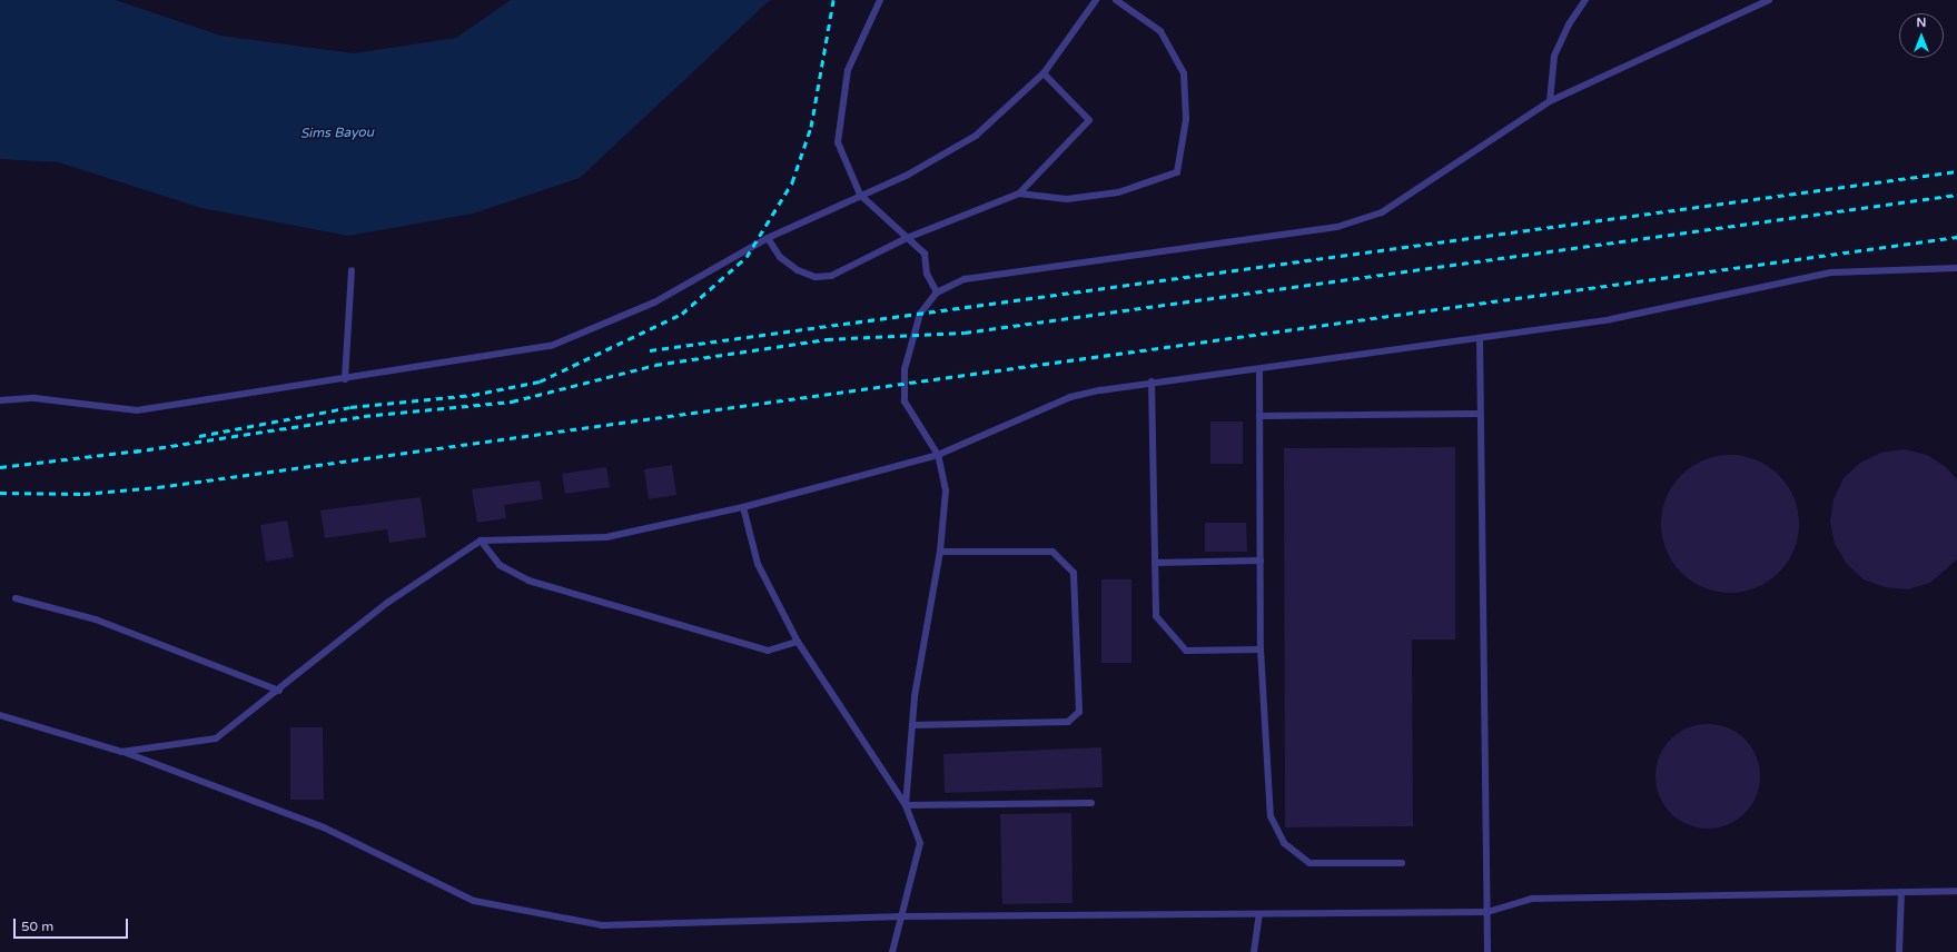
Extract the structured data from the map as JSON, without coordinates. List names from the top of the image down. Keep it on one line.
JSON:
{"water":["Sims Bayou"],"scale_bar":"50 m","north":"top"}
